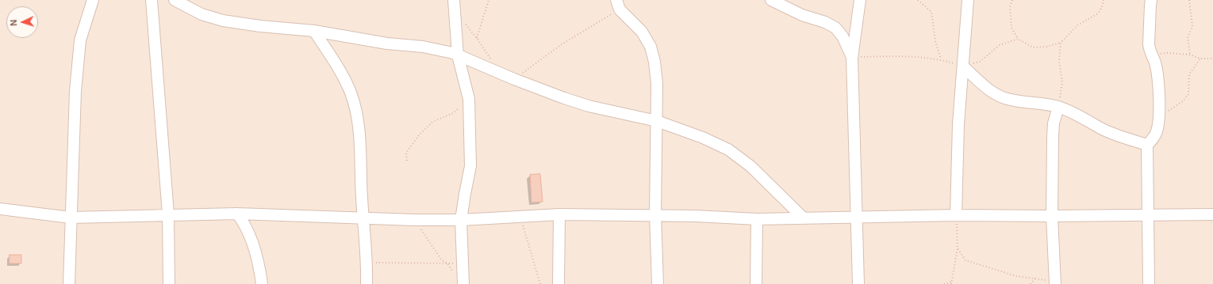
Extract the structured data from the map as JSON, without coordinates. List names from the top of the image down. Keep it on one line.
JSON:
{"north":"left"}
